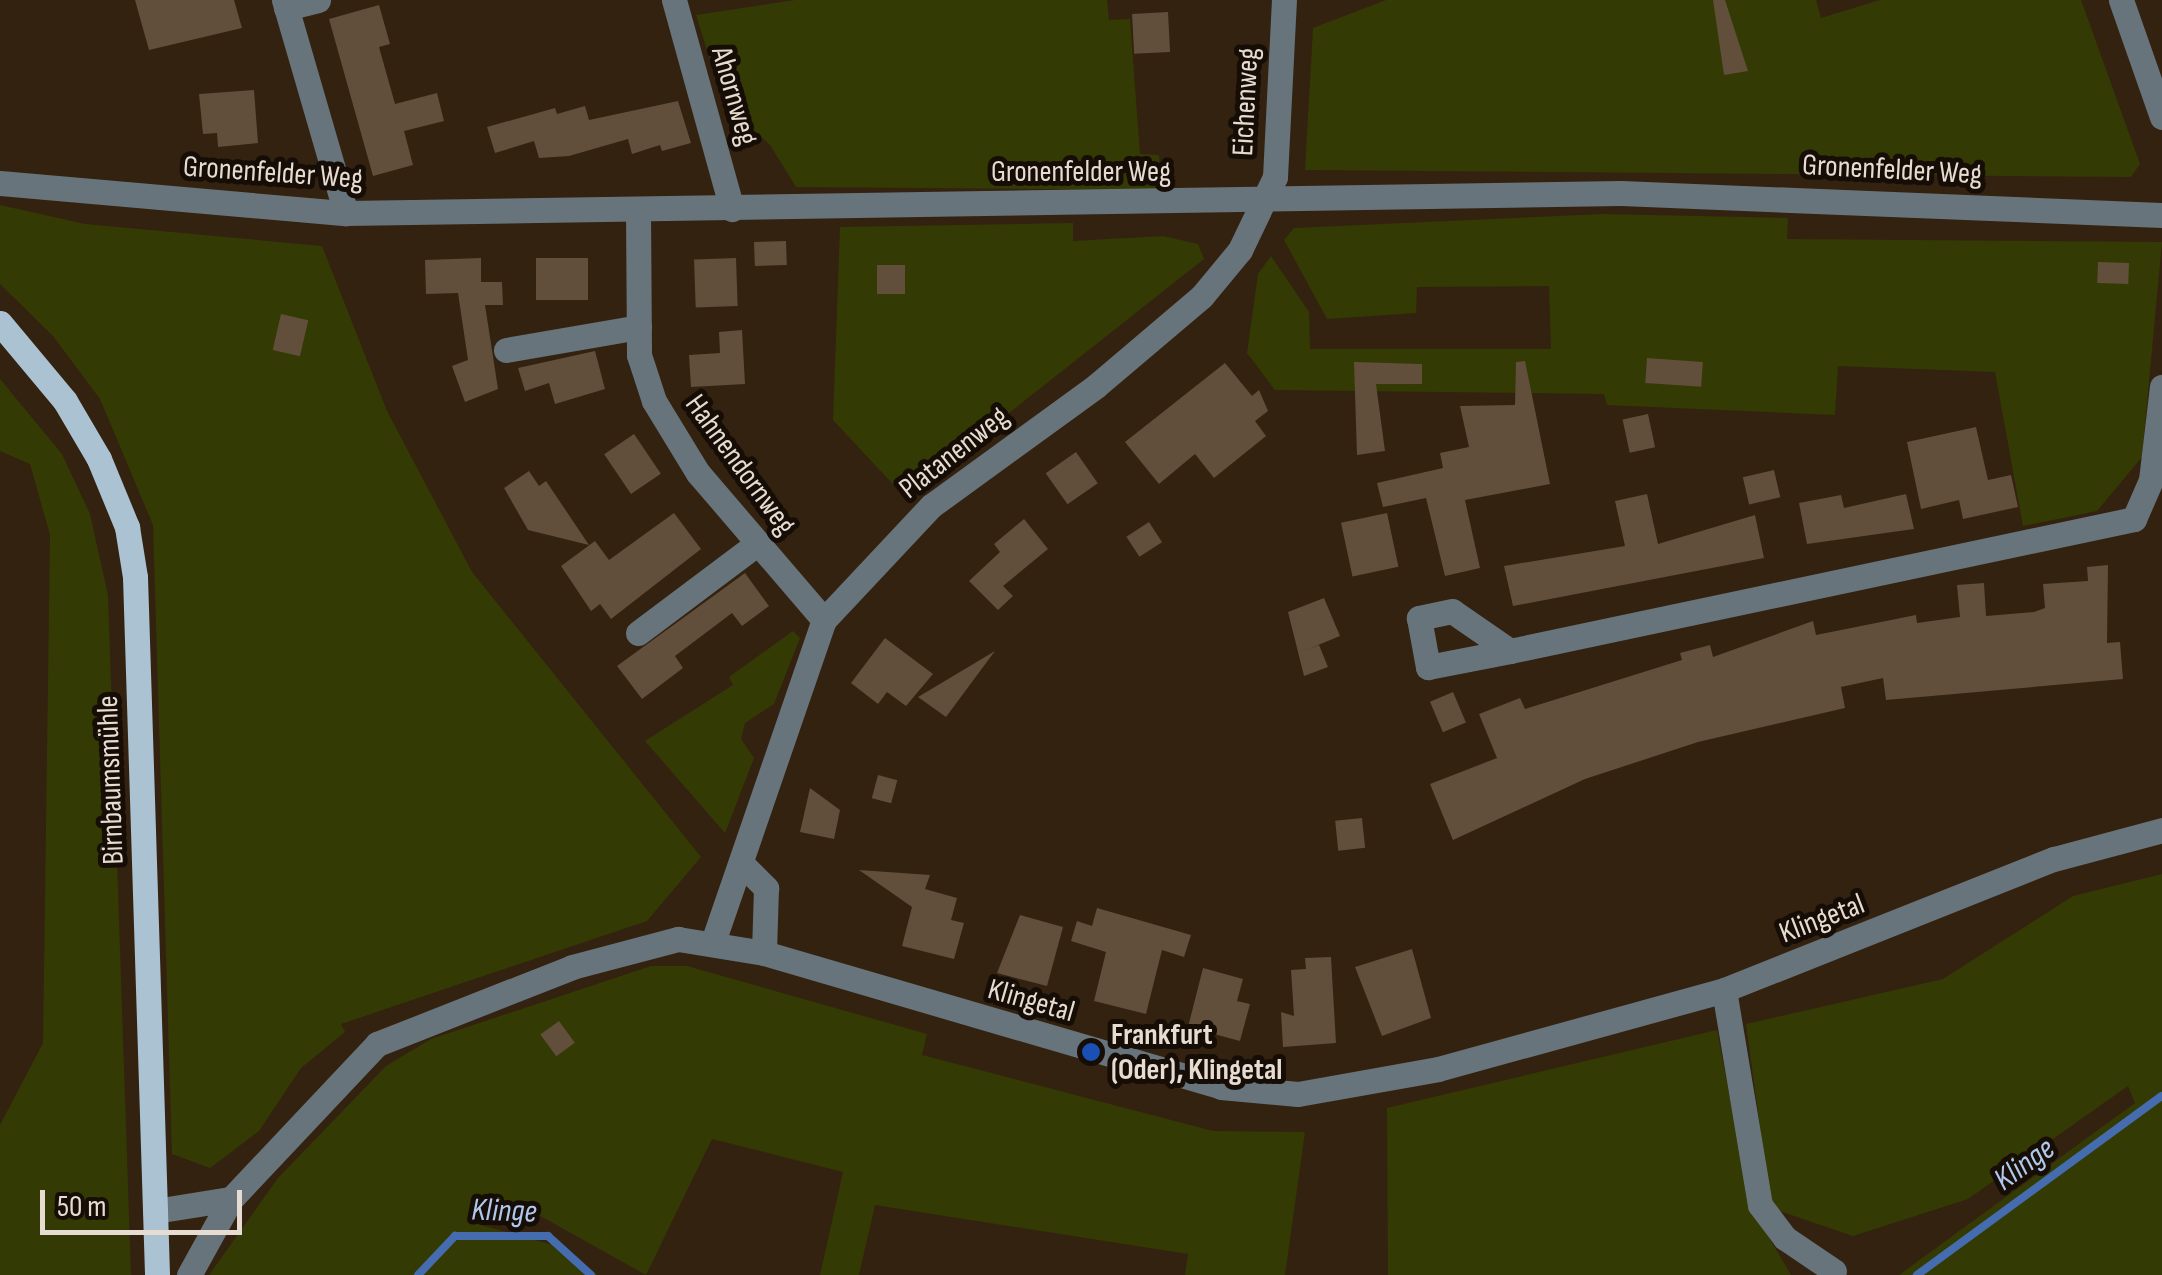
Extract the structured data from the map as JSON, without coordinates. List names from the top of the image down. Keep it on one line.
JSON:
{"streets":{"main road":["Birnbaumsmühle"],"street":["Ahornweg","Eichenweg","Gronenfelder Weg","Platanenweg","Hahnendornweg","Klingetal"]},"crossings":[["Ahornweg","Gronenfelder Weg"],["Eichenweg","Gronenfelder Weg"],["Eichenweg","Platanenweg"],["Gronenfelder Weg","Platanenweg"],["Gronenfelder Weg","Hahnendornweg"],["Platanenweg","Hahnendornweg"],["Platanenweg","Klingetal"]],"water":["Klinge"],"places":["Frankfurt (Oder), Klingetal"],"scale_bar":"50 m"}
